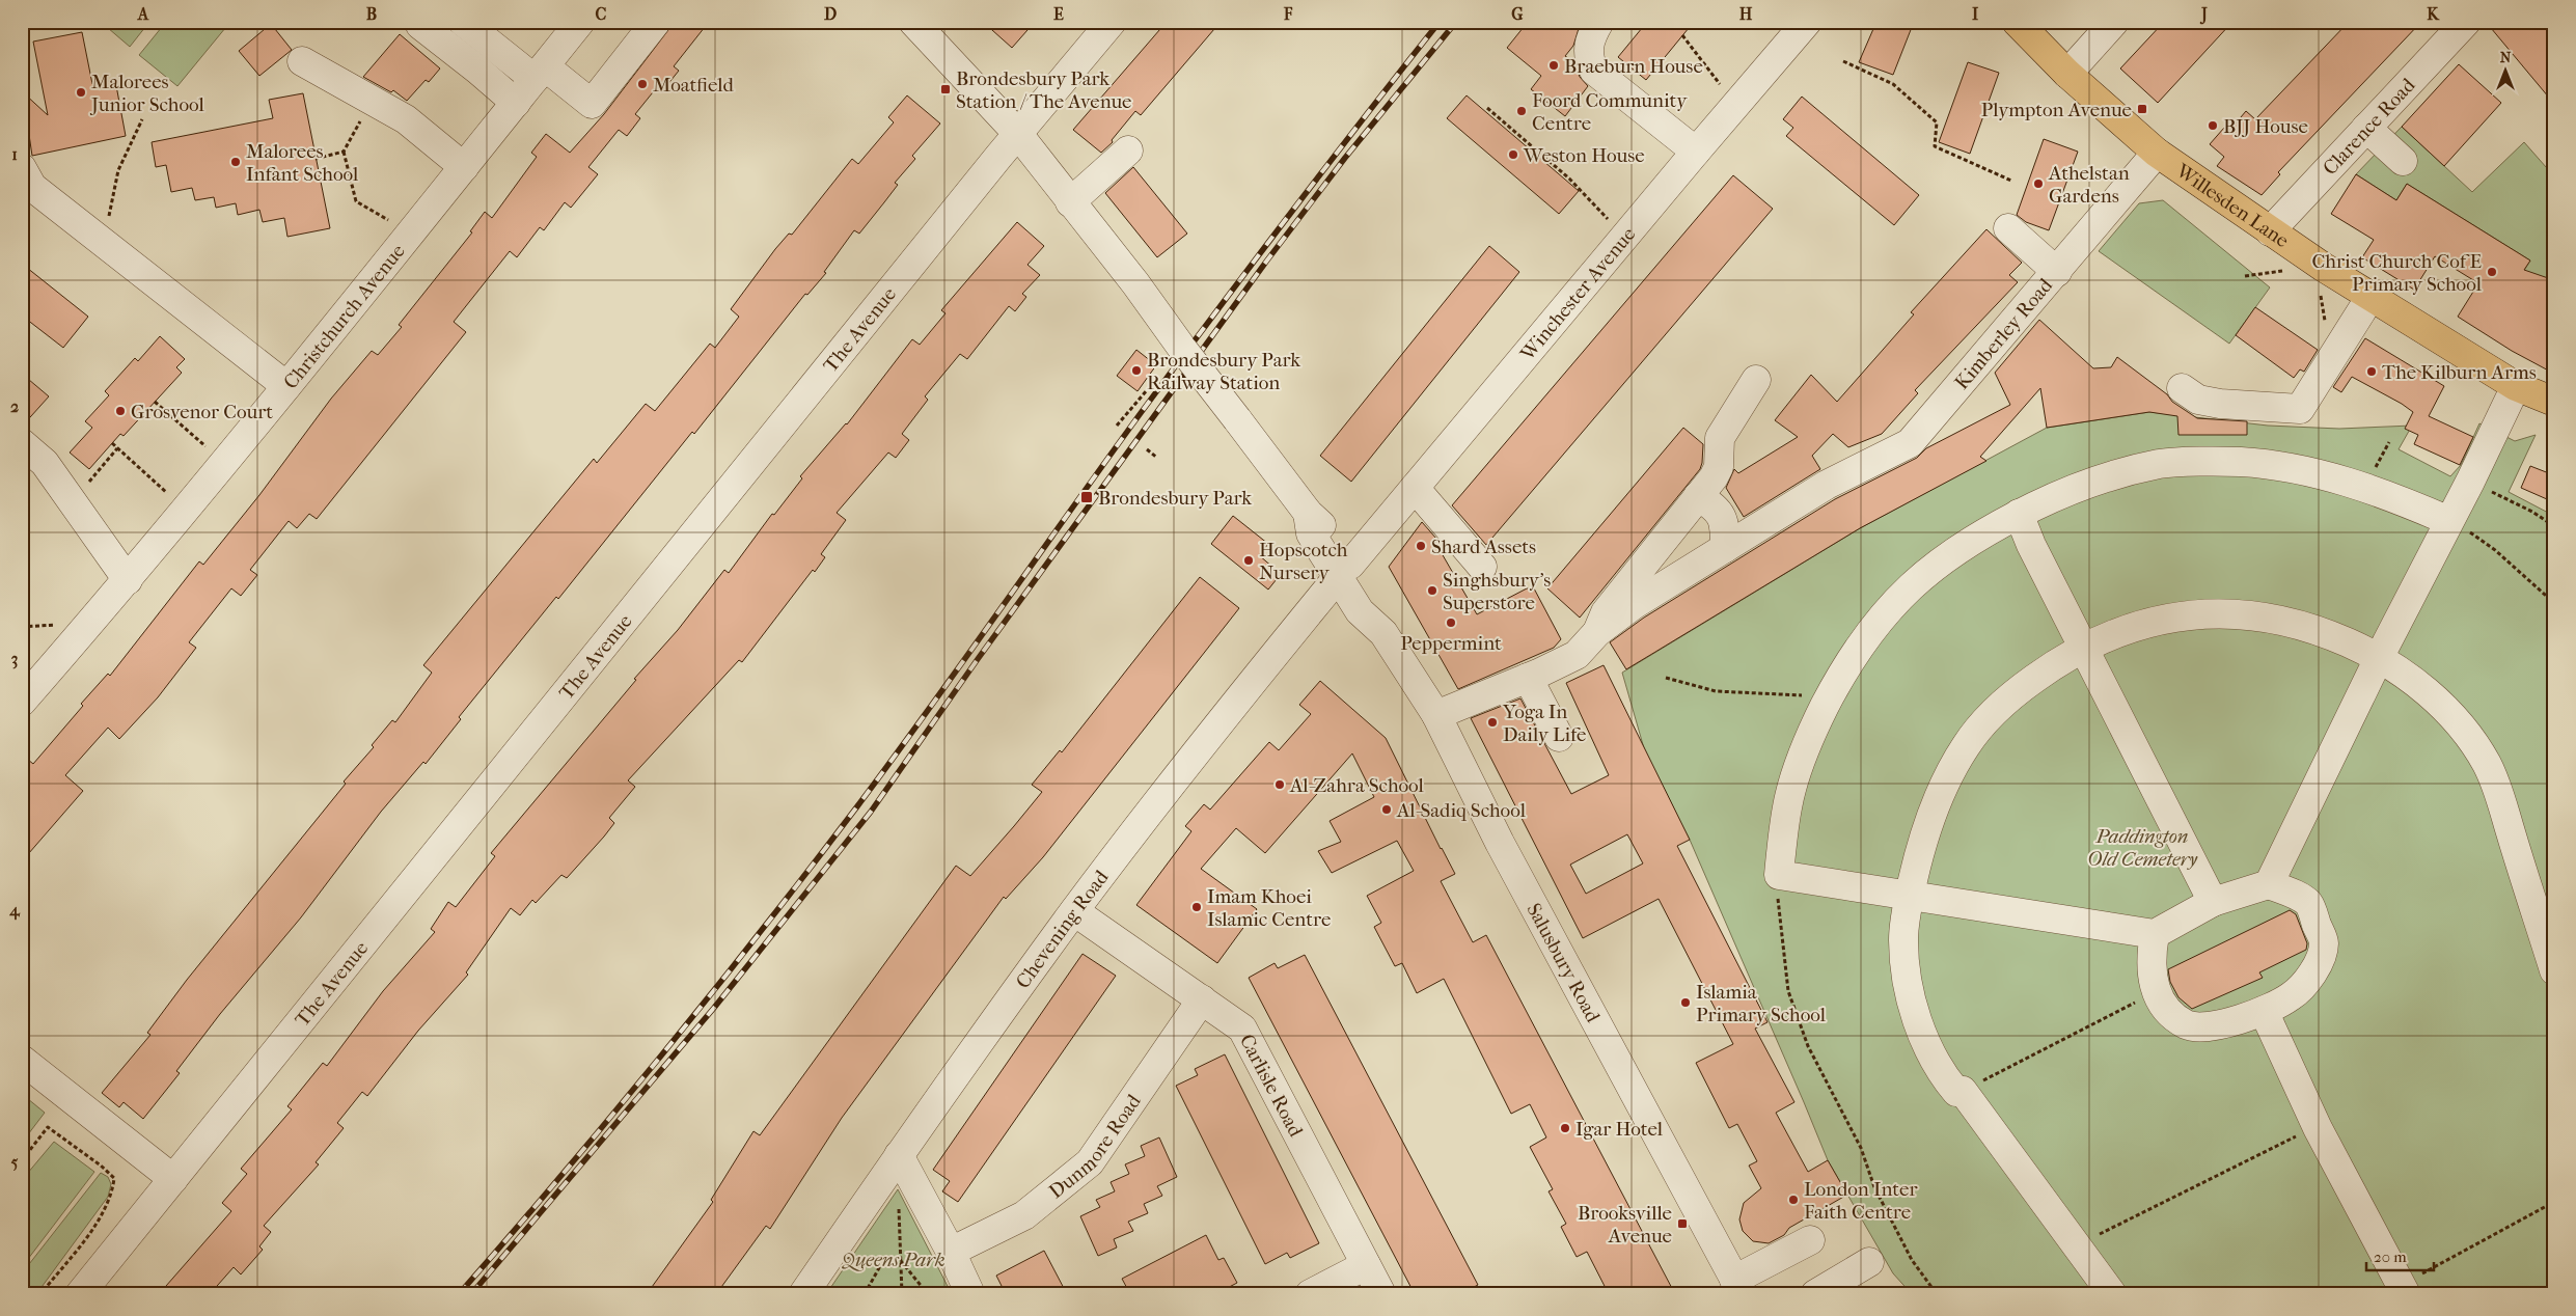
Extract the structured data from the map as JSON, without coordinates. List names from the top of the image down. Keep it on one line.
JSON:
{"streets":{"main road":["Willesden Lane"],"street":["Clarence Road","Winchester Avenue","Christchurch Avenue","The Avenue","Kimberley Road","Chevening Road","Salusbury Road","Carlisle Road","Dunmore Road"]},"crossings":[["Clarence Road","Willesden Lane"],["Willesden Lane","Kimberley Road"],["Winchester Avenue","Chevening Road"],["Winchester Avenue","Salusbury Road"],["Chevening Road","Salusbury Road"],["Chevening Road","Carlisle Road"],["Carlisle Road","Dunmore Road"]],"parks":["Paddington Old Cemetery","Queens Park"],"places":{"other":["Braeburn House","Moatfield","Malorees Junior School","Foord Community Centre","BJJ House","Weston House","Malorees Infant School","Athelstan Gardens","Christ Church CofE Primary School","Brondesbury Park Railway Station","The Kilburn Arms","Grosvenor Court","Shard Assets","Hopscotch Nursery","Singhsbury's Superstore","Peppermint","Yoga In Daily Life","Al-Zahra School","Al-Sadiq School","Imam Khoei Islamic Centre","Islamia Primary School","Igar Hotel","London Inter Faith Centre"],"transit":["Brondesbury Park Station / The Avenue","Plympton Avenue","Brondesbury Park","Brooksville Avenue"]},"scale_bar":"20 m","north":"top","grid":{"columns":["A","B","C","D","E","F","G","H","I","J","K"],"rows":["1","2","3","4","5"]}}
